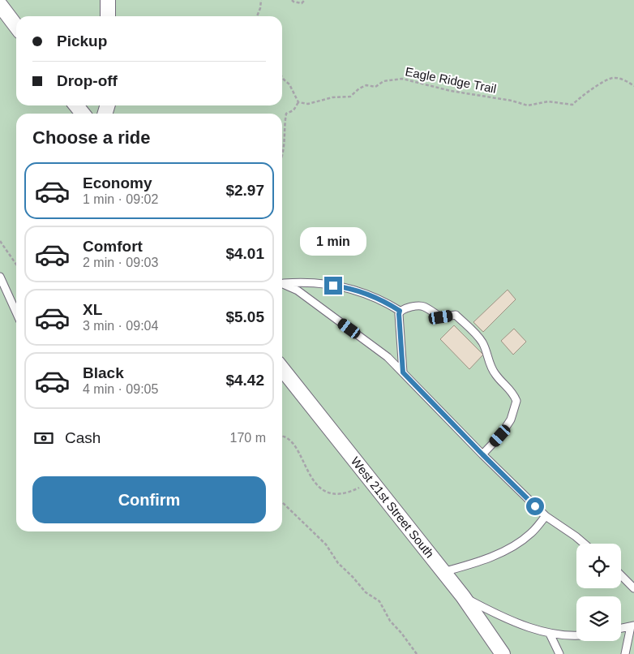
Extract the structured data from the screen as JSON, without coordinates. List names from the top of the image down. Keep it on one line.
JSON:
{"streets":{"street":["West 21st Street South"],"path":["Eagle Ridge Trail"]},"page":{"banner":["Pickup","Drop-off"],"heading":"Choose a ride","list":[{"name":"Economy","note":"1 min · 09:02","value":"$2.97"},{"name":"Comfort","note":"2 min · 09:03","value":"$4.01"},{"name":"XL","note":"3 min · 09:04","value":"$5.05"},{"name":"Black","note":"4 min · 09:05","value":"$4.42"}],"bubble":"1 min","pay":["Cash","170 m"],"buttons":"Confirm"}}
